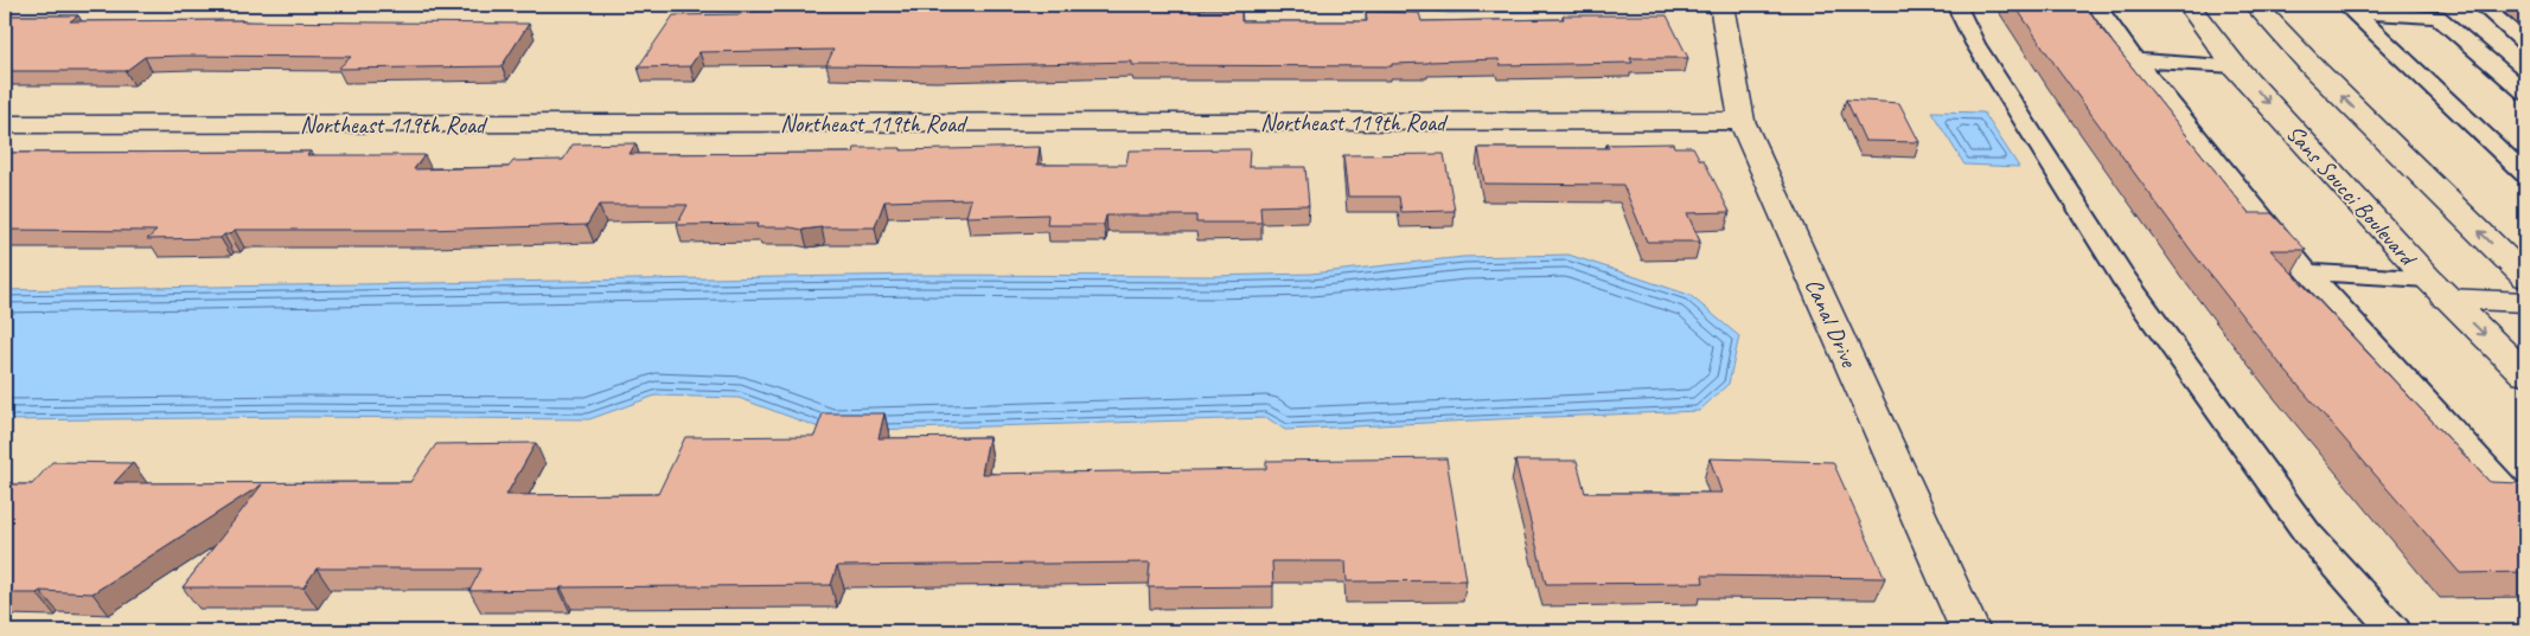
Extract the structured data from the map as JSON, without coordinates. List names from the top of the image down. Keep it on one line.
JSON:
{"streets":{"street":["Northeast 119th Road","Sans Soucci Boulevard","Canal Drive"]},"crossings":[["Northeast 119th Road","Canal Drive"]]}
